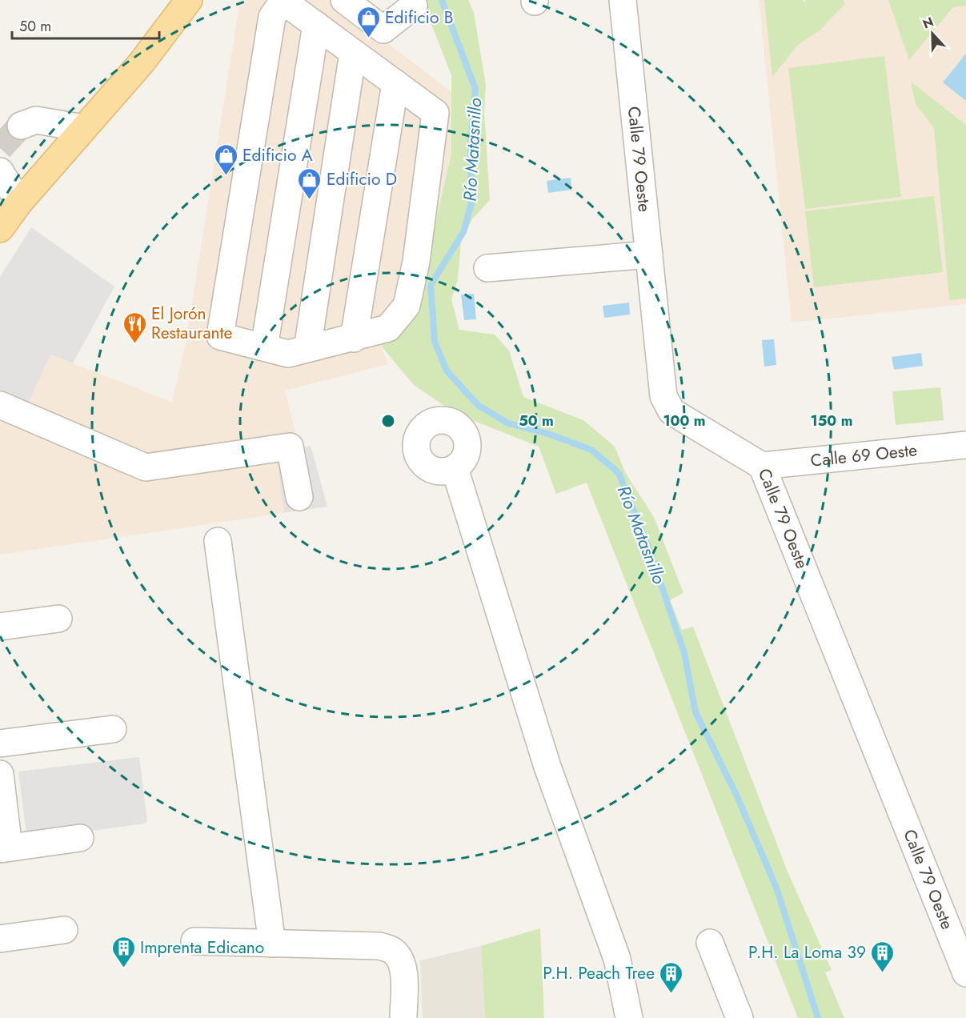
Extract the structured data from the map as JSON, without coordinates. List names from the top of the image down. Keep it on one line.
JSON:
{"streets":{"street":["Calle 79 Oeste","Calle 69 Oeste"]},"crossings":[["Calle 79 Oeste","Calle 69 Oeste"]],"water":["Río Matasnillo"],"places":{"shop":["Edificio B","Edificio A","Edificio D"],"restaurant":["El Jorón Restaurante"],"building":["Imprenta Edicano","P.H. La Loma 39","P.H. Peach Tree"]},"scale_bar":"50 m","north":"top","rings":["50 m","100 m","150 m"]}
